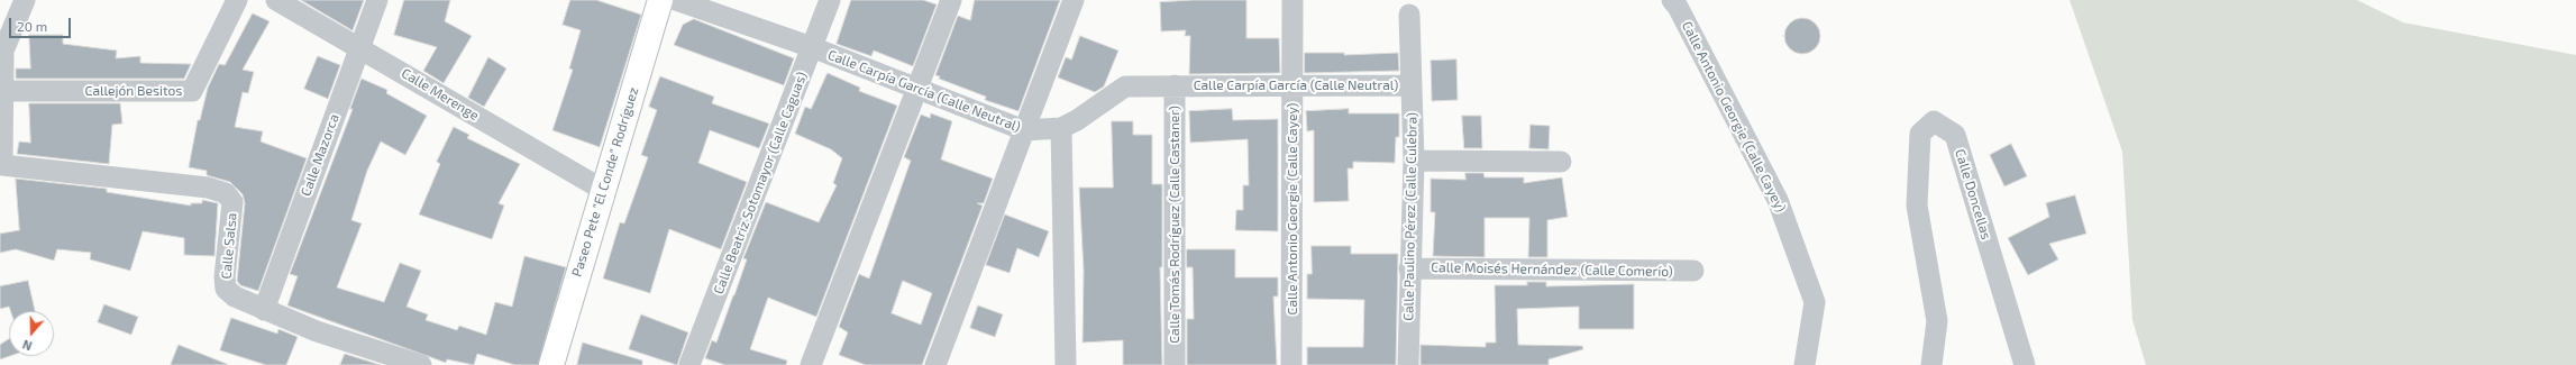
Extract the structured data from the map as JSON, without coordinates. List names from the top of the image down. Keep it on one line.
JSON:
{"streets":{"street":["Calle Carpía García (Calle Neutral)","Callejón Besitos","Calle Merenge","Calle Antonio Georgie (Calle Cayey)","Calle Mazorca","Paseo Pete \"El Conde\" Rodríguez","Calle Beatriz Sotomayor (Calle Caguas)","Calle Doncellas","Calle Paulino Pérez (Calle Culebra)","Calle Tomás Rodríguez (Calle Castaner)","Calle Salsa","Calle Moisés Hernández (Calle Comerío)"]},"crossings":[["Calle Carpía García (Calle Neutral)","Calle Antonio Georgie (Calle Cayey)"],["Calle Carpía García (Calle Neutral)","Calle Beatriz Sotomayor (Calle Caguas)"],["Calle Carpía García (Calle Neutral)","Calle Paulino Pérez (Calle Culebra)"],["Calle Carpía García (Calle Neutral)","Calle Tomás Rodríguez (Calle Castaner)"],["Callejón Besitos","Calle Salsa"],["Calle Merenge","Calle Mazorca"],["Calle Merenge","Paseo Pete \"El Conde\" Rodríguez"],["Calle Mazorca","Calle Salsa"],["Calle Paulino Pérez (Calle Culebra)","Calle Moisés Hernández (Calle Comerío)"]],"scale_bar":"20 m","north":"bottom"}
